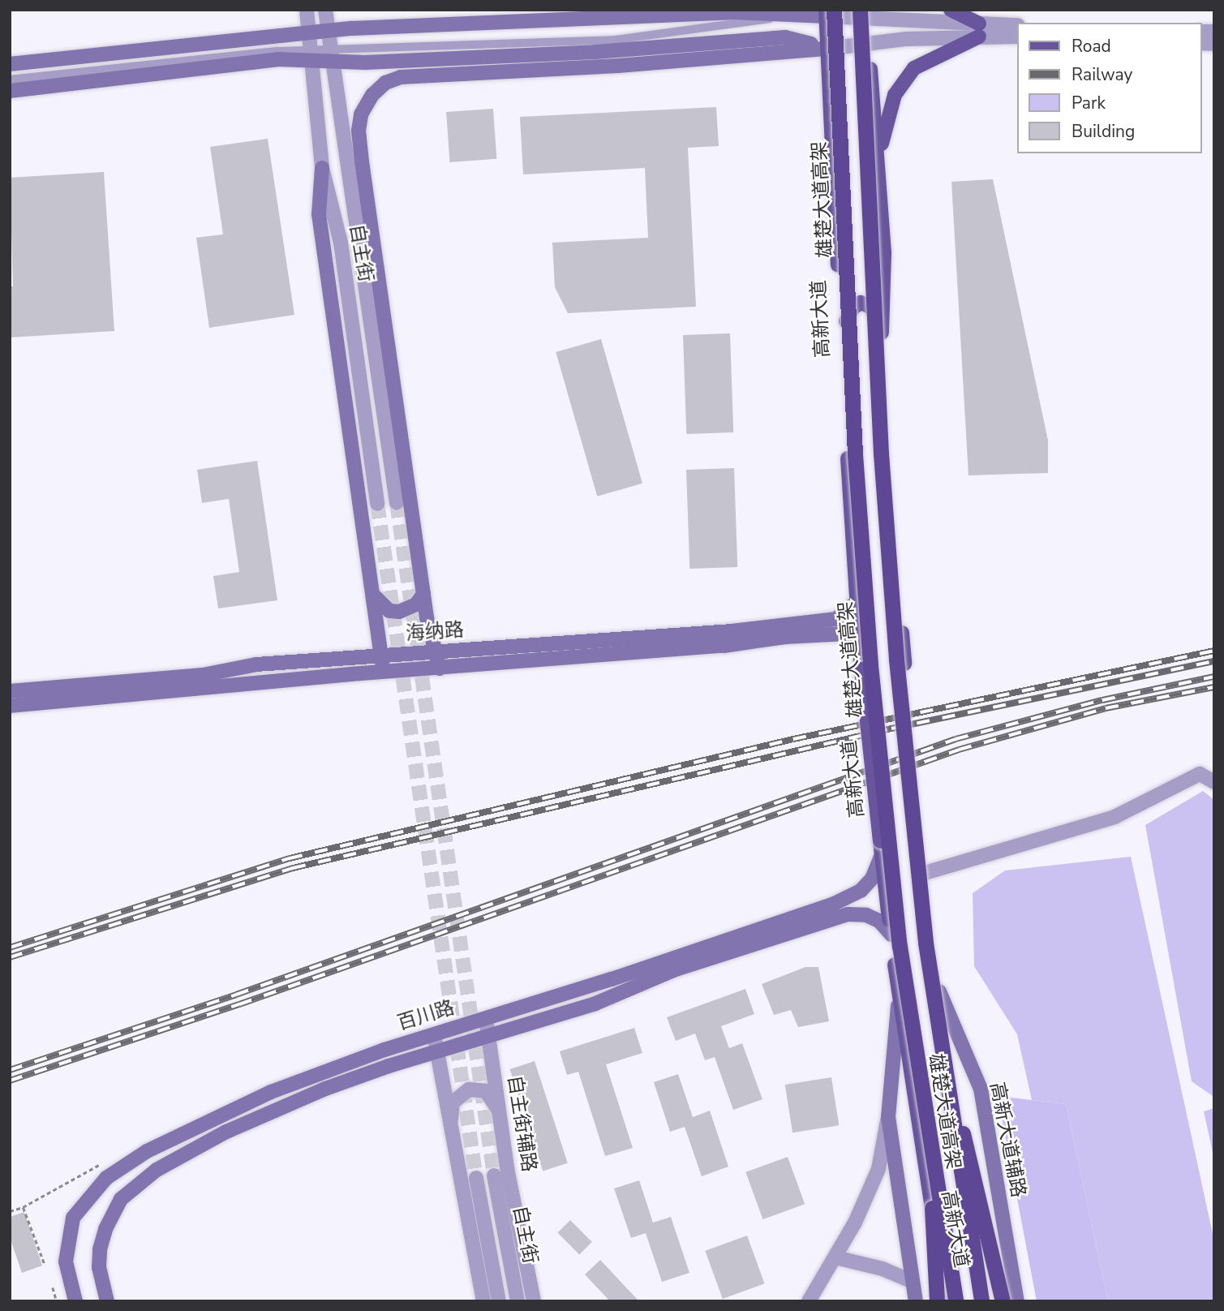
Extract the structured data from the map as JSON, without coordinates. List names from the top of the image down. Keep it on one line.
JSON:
{"streets":{"highway":["雄楚大道高架"],"main road":["高新大道","海纳路","百川路","高新大道辅路"],"street":["自主街","自主街辅路"]},"crossings":[["雄楚大道高架","高新大道"],["高新大道","海纳路"],["高新大道","百川路"],["高新大道","高新大道辅路"],["百川路","自主街辅路"]],"legend":["Road","Railway","Park","Building"]}
